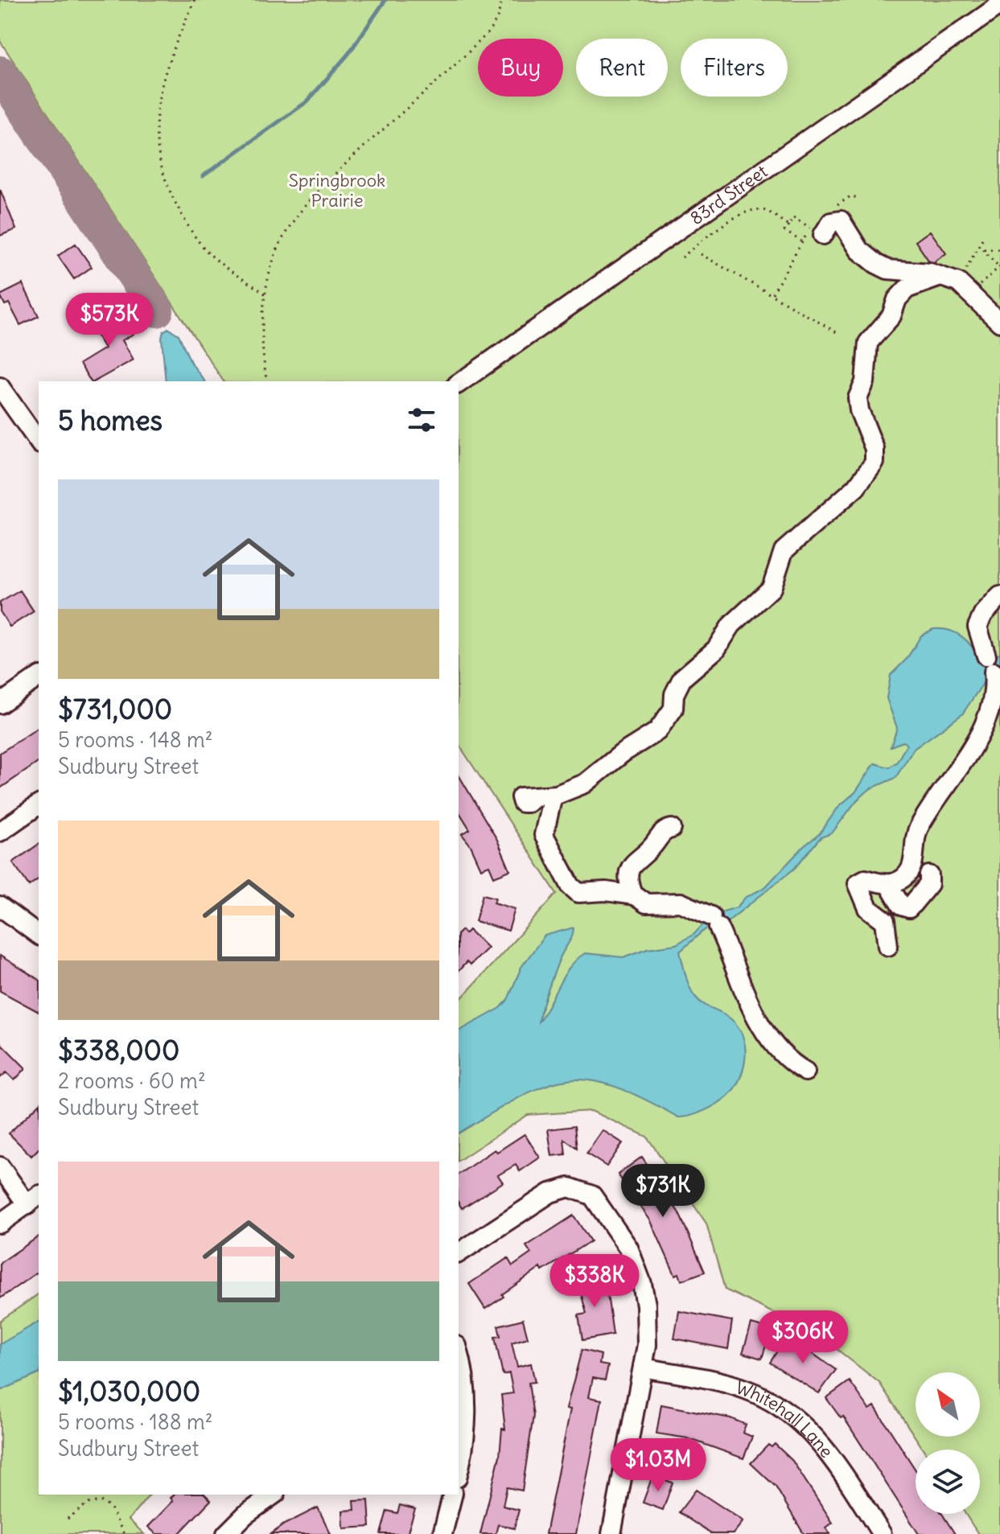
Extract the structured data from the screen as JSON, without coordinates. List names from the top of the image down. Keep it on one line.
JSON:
{"streets":{"street":["83rd Street","Whitehall Lane"]},"parks":["Springbrook Prairie"],"north":"top left","page":{"chip":["Buy","Rent","Filters"],"price":["$573K","$731K","$338K","$306K","$1.03M"],"heading":"5 homes","list":[{"name":"$731,000","note":"5 rooms · 148 m² · Sudbury Street"},{"name":"$338,000","note":"2 rooms · 60 m² · Sudbury Street"},{"name":"$1,030,000","note":"5 rooms · 188 m² · Sudbury Street"}]}}
